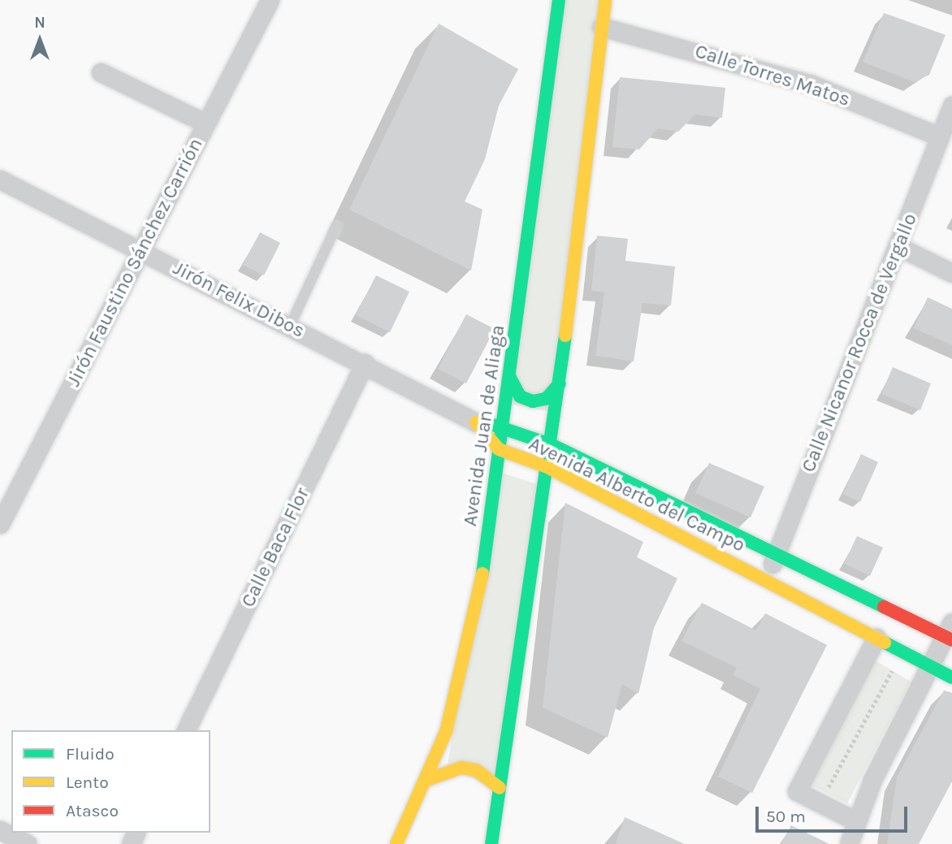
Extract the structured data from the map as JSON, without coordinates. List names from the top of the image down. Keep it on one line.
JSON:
{"streets":{"main road":["Avenida Juan de Aliaga","Avenida Alberto del Campo"],"street":["Calle Torres Matos","Jirón Faustino Sánchez Carrión","Jirón Felix Dibos","Calle Nicanor Rocca de Vergallo","Calle Baca Flor"]},"crossings":[["Calle Torres Matos","Calle Nicanor Rocca de Vergallo"],["Jirón Faustino Sánchez Carrión","Jirón Felix Dibos"],["Jirón Felix Dibos","Avenida Alberto del Campo"],["Jirón Felix Dibos","Calle Baca Flor"],["Calle Nicanor Rocca de Vergallo","Avenida Alberto del Campo"],["Avenida Juan de Aliaga","Avenida Alberto del Campo"]],"legend":["Fluido","Lento","Atasco"],"scale_bar":"50 m","north":"top"}
